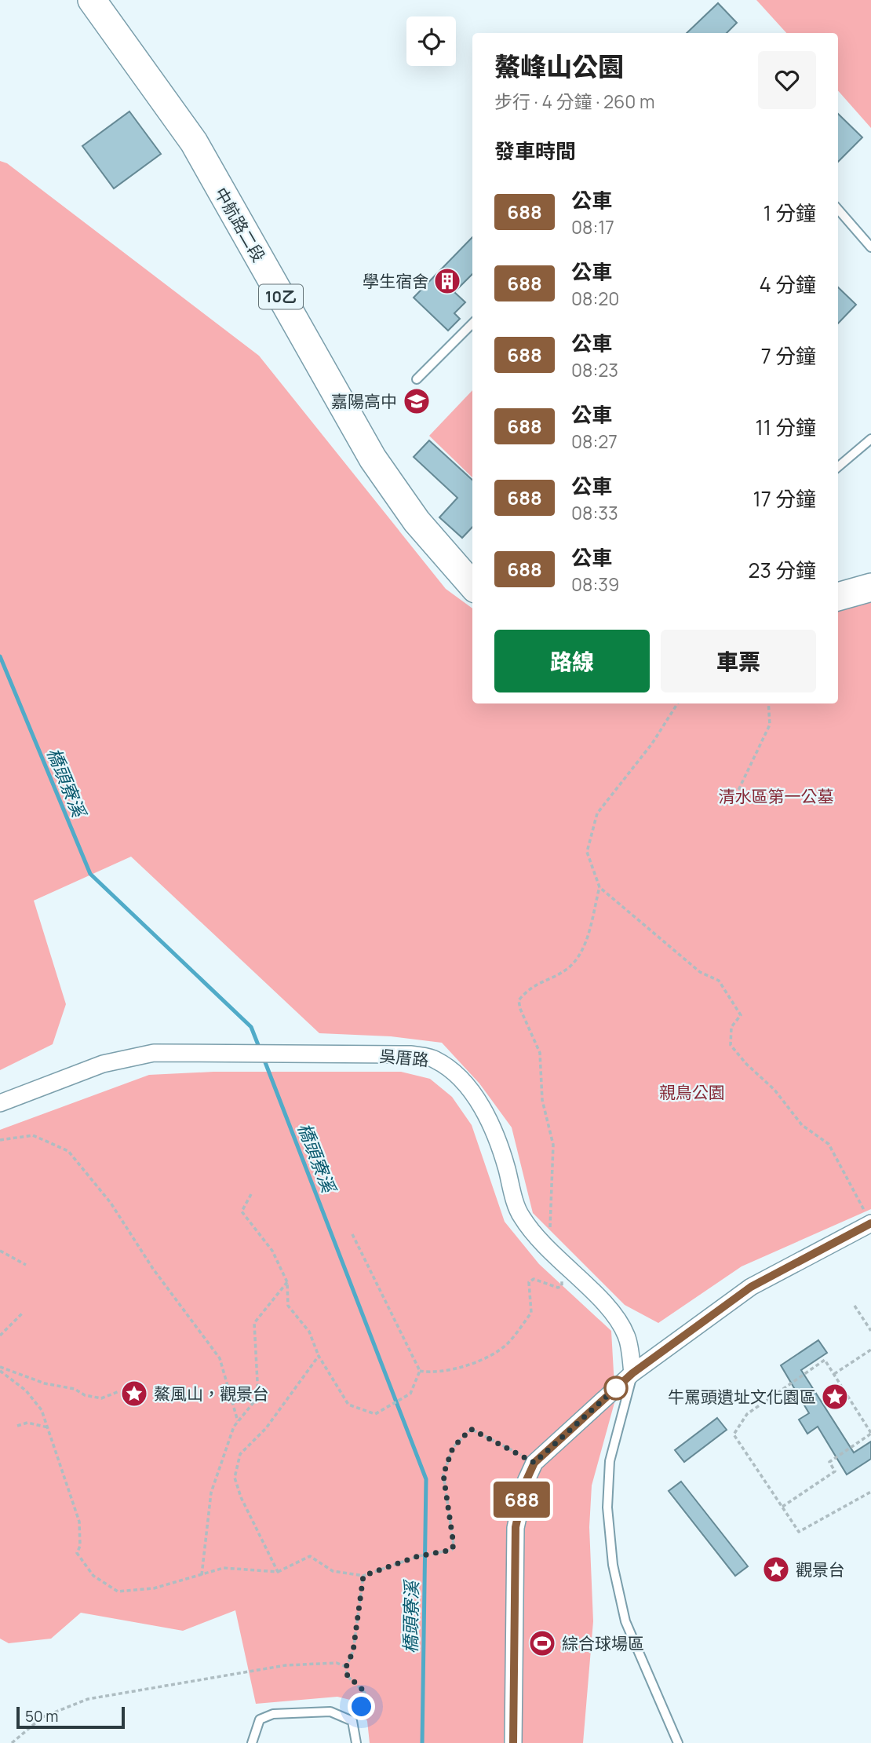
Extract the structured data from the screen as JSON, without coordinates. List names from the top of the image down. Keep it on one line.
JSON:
{"streets":{"main road":["中航路二段","10乙"],"street":["吳厝路"]},"water":["橋頭寮溪"],"parks":["清水區第一公墓","親鳥公園"],"places":{"building":["學生宿舍"],"school or university":["嘉陽高中"],"place":["鰲風山，觀景台","牛罵頭遺址文化園區","觀景台"],"sports":["綜合球場區"]},"lines":["bus line 688"],"scale_bar":"50 m","page":{"on_map":"688","heading":[["鰲峰山公園","步行 · 4 分鐘 · 260 m"],"發車時間"],"list":[{"mark":"688","name":"公車","note":"08:17","value":"1 分鐘"},{"mark":"688","name":"公車","note":"08:20","value":"4 分鐘"},{"mark":"688","name":"公車","note":"08:23","value":"7 分鐘"},{"mark":"688","name":"公車","note":"08:27","value":"11 分鐘"},{"mark":"688","name":"公車","note":"08:33","value":"17 分鐘"},{"mark":"688","name":"公車","note":"08:39","value":"23 分鐘"}],"buttons":["路線","車票"],"scale":"50 m"}}
